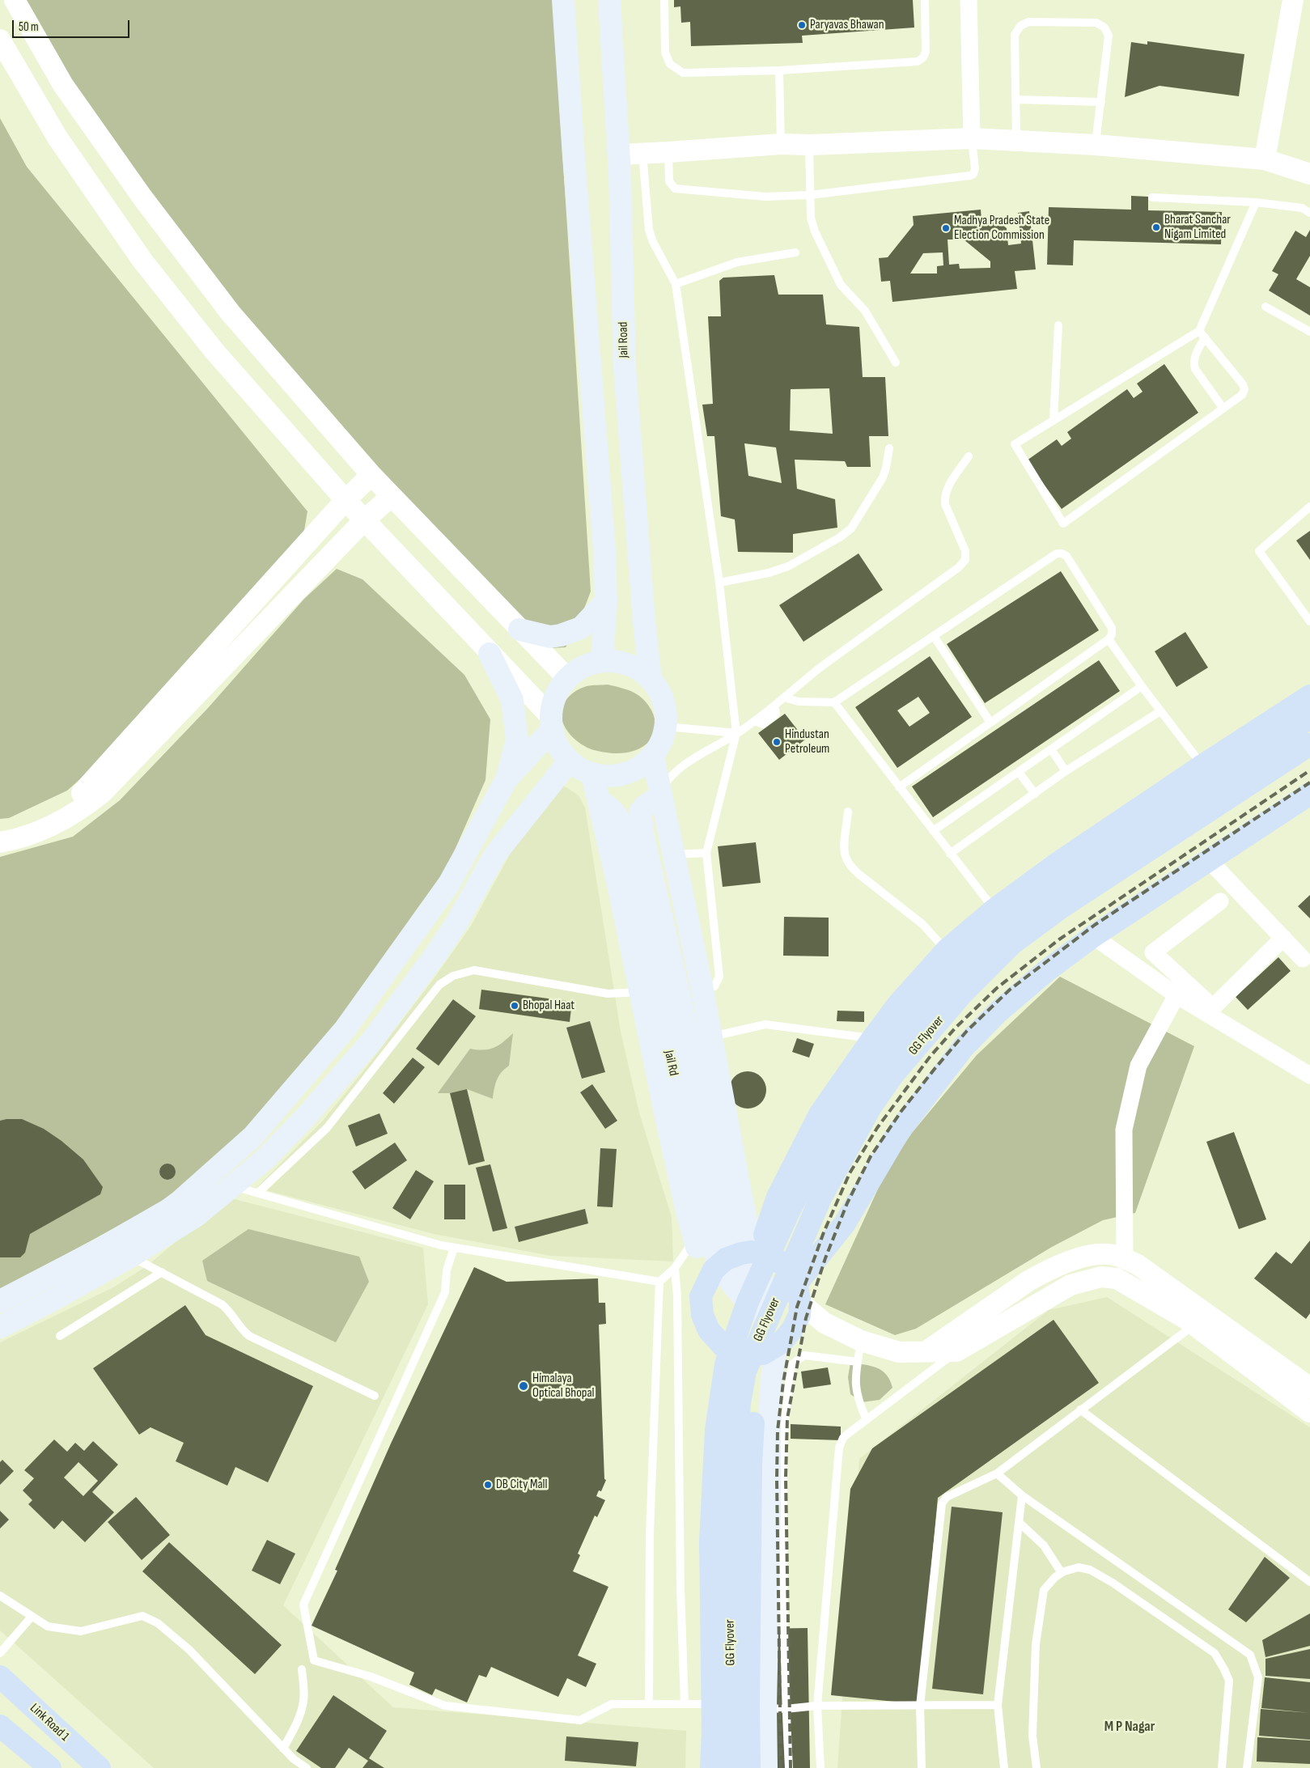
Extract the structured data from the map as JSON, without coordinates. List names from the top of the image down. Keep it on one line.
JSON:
{"streets":{"main road":["Jail Road","GG Flyover","Jail Rd","Link Road 1"]},"crossings":[["GG Flyover","Jail Rd"]],"districts":["M P Nagar"],"places":["Paryavas Bhawan","Bharat Sanchar Nigam Limited","Madhya Pradesh State Election Commission","Hindustan Petroleum","Bhopal Haat","Himalaya Optical Bhopal","DB City Mall"],"scale_bar":"50 m"}
